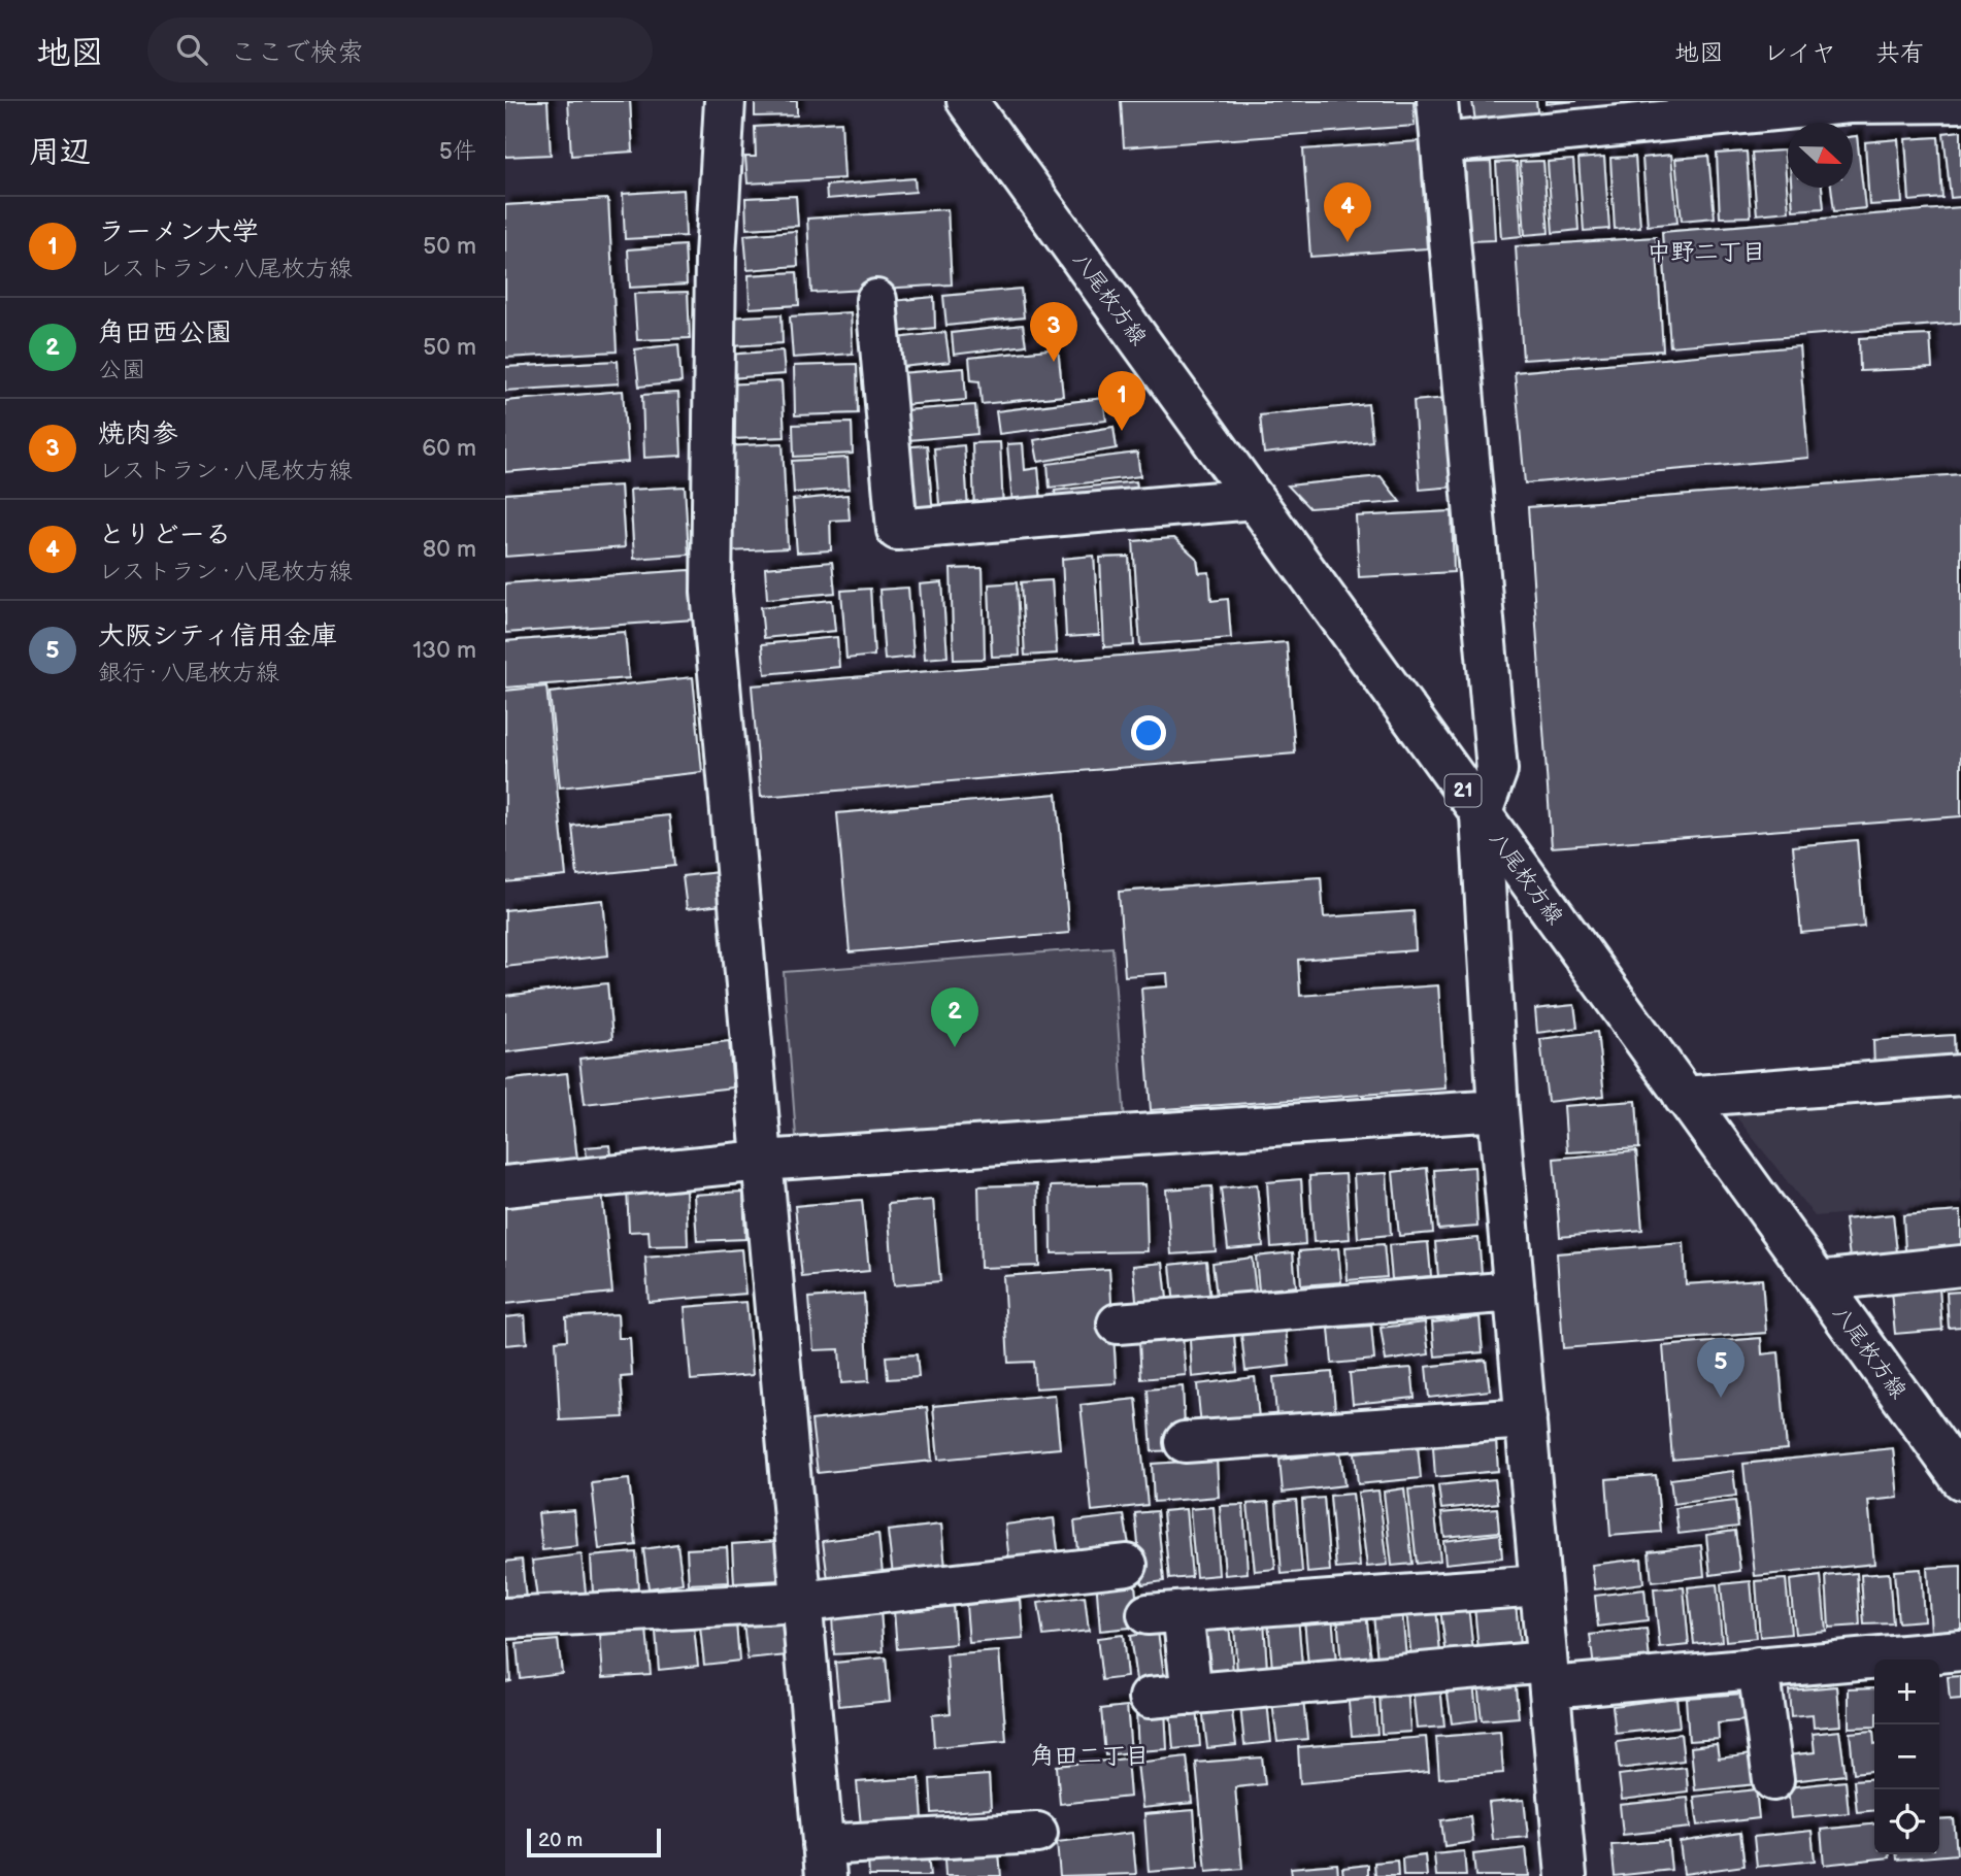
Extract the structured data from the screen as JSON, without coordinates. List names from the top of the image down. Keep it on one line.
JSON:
{"streets":{"street":["八尾枚方線","21"]},"districts":["中野二丁目","角田二丁目"],"scale_bar":"20 m","north":"right","page":{"header":"地図","search":"ここで検索","nav":["地図","レイヤ","共有"],"heading":["周辺","5件"],"pins":["4","3","1","2","5"],"list":[{"mark":"1","name":"ラーメン大学","note":"レストラン · 八尾枚方線","value":"50 m"},{"mark":"2","name":"角田西公園","note":"公園","value":"50 m"},{"mark":"3","name":"焼肉参","note":"レストラン · 八尾枚方線","value":"60 m"},{"mark":"4","name":"とりどーる","note":"レストラン · 八尾枚方線","value":"80 m"},{"mark":"5","name":"大阪シティ信用金庫","note":"銀行 · 八尾枚方線","value":"130 m"}],"map_buttons":["+","−"],"scale":"20 m"}}
